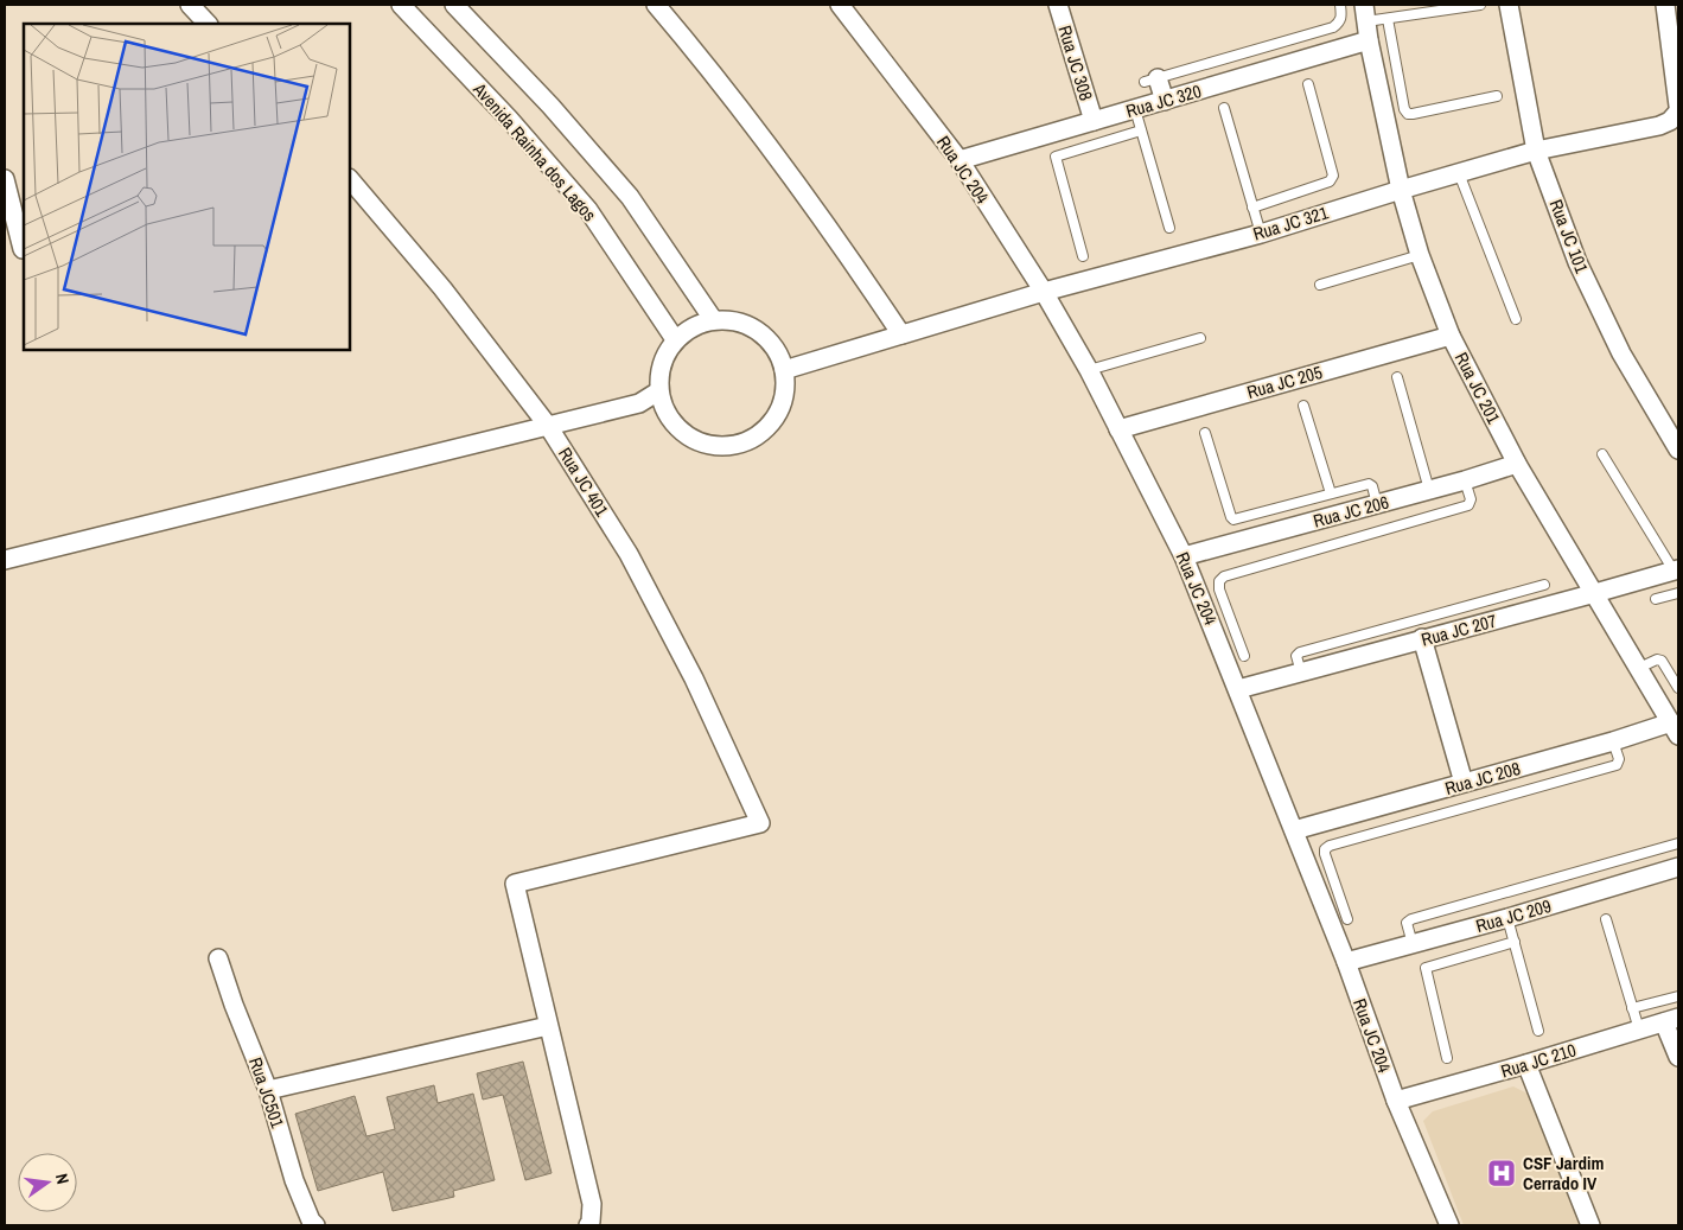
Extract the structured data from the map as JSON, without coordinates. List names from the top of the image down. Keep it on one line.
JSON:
{"streets":{"street":["Rua JC 308","Rua JC 320","Avenida Rainha dos Lagos","Rua JC 204","Rua JC 321","Rua JC 101","Rua JC 205","Rua JC 201","Rua JC 401","Rua JC 206","Rua JC 207","Rua JC 208","Rua JC 209","Rua JC 210","Rua JC501"]},"crossings":[["Rua JC 308","Rua JC 320"],["Rua JC 320","Rua JC 204"],["Rua JC 320","Rua JC 201"],["Avenida Rainha dos Lagos","Rua JC 321"],["Rua JC 204","Rua JC 321"],["Rua JC 204","Rua JC 205"],["Rua JC 204","Rua JC 206"],["Rua JC 204","Rua JC 207"],["Rua JC 204","Rua JC 208"],["Rua JC 204","Rua JC 209"],["Rua JC 204","Rua JC 210"],["Rua JC 321","Rua JC 101"],["Rua JC 321","Rua JC 201"],["Rua JC 205","Rua JC 201"],["Rua JC 201","Rua JC 206"],["Rua JC 201","Rua JC 207"],["Rua JC 201","Rua JC 208"]],"places":{"hospital":["CSF Jardim Cerrado IV"]},"north":"right"}
